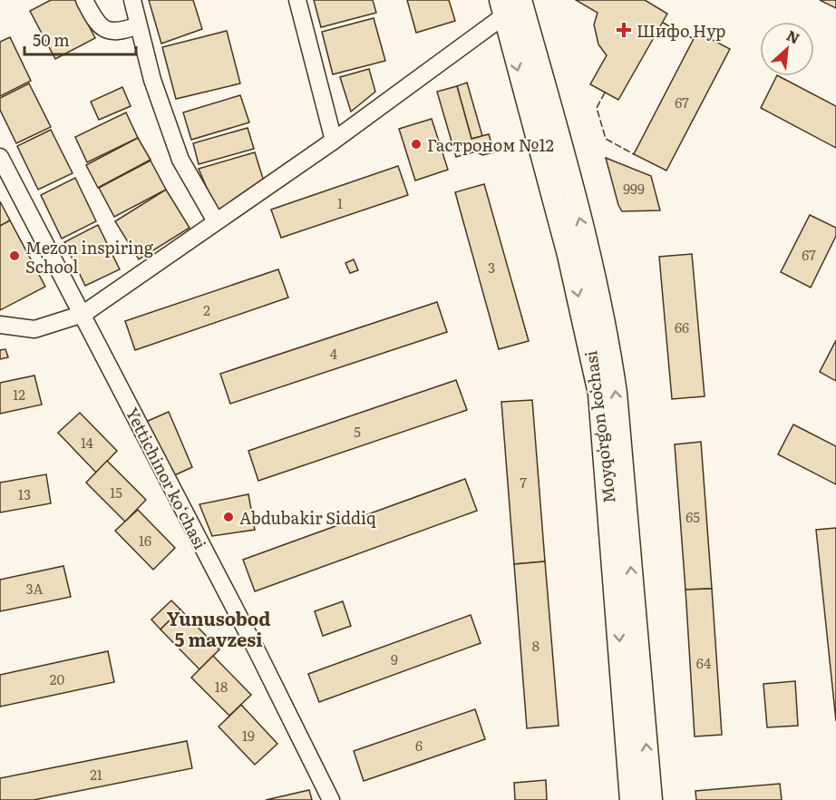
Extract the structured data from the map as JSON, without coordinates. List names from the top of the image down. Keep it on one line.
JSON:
{"streets":{"main road":["Moyqoʻrgʻon koʻchasi"],"street":["Yettichinor ko‘chasi"]},"districts":["Yunusobod 5 mavzesi"],"places":{"health":["Шифо Нур"],"other":["Гастроном №12","Mezon inspiring School","Abdubakir Siddiq"]},"house_numbers":["67","999","1","67","3","2","66","4","12","5","14","7","15","13","65","16","3А","8","9","64","20","18","19","6","21"],"scale_bar":"50 m","north":"top right"}
